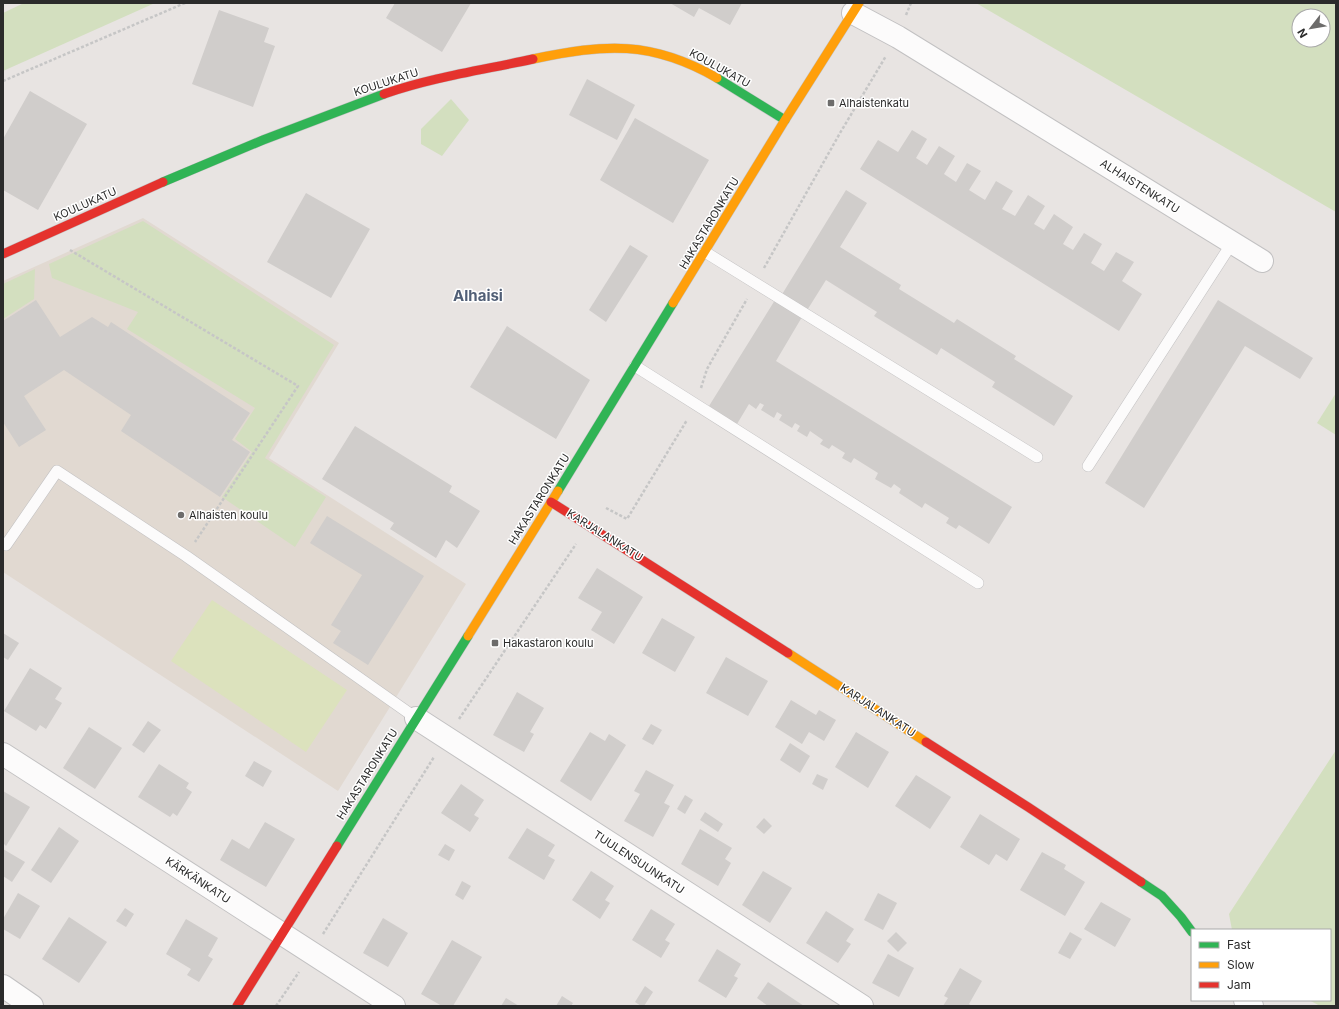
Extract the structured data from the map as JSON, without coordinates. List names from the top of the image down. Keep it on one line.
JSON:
{"streets":{"street":["KOULUKATU","ALHAISTENKATU","HAKASTARONKATU","KARJALANKATU","TUULENSUUNKATU","KÄRKÄNKATU"]},"crossings":[["KOULUKATU","HAKASTARONKATU"],["ALHAISTENKATU","HAKASTARONKATU"],["HAKASTARONKATU","KARJALANKATU"],["HAKASTARONKATU","TUULENSUUNKATU"],["HAKASTARONKATU","KÄRKÄNKATU"]],"districts":["Alhaisi"],"places":{"transit":["Alhaistenkatu","Hakastaron koulu"],"other":["Alhaisten koulu"]},"legend":["Fast","Slow","Jam"],"north":"bottom left"}
